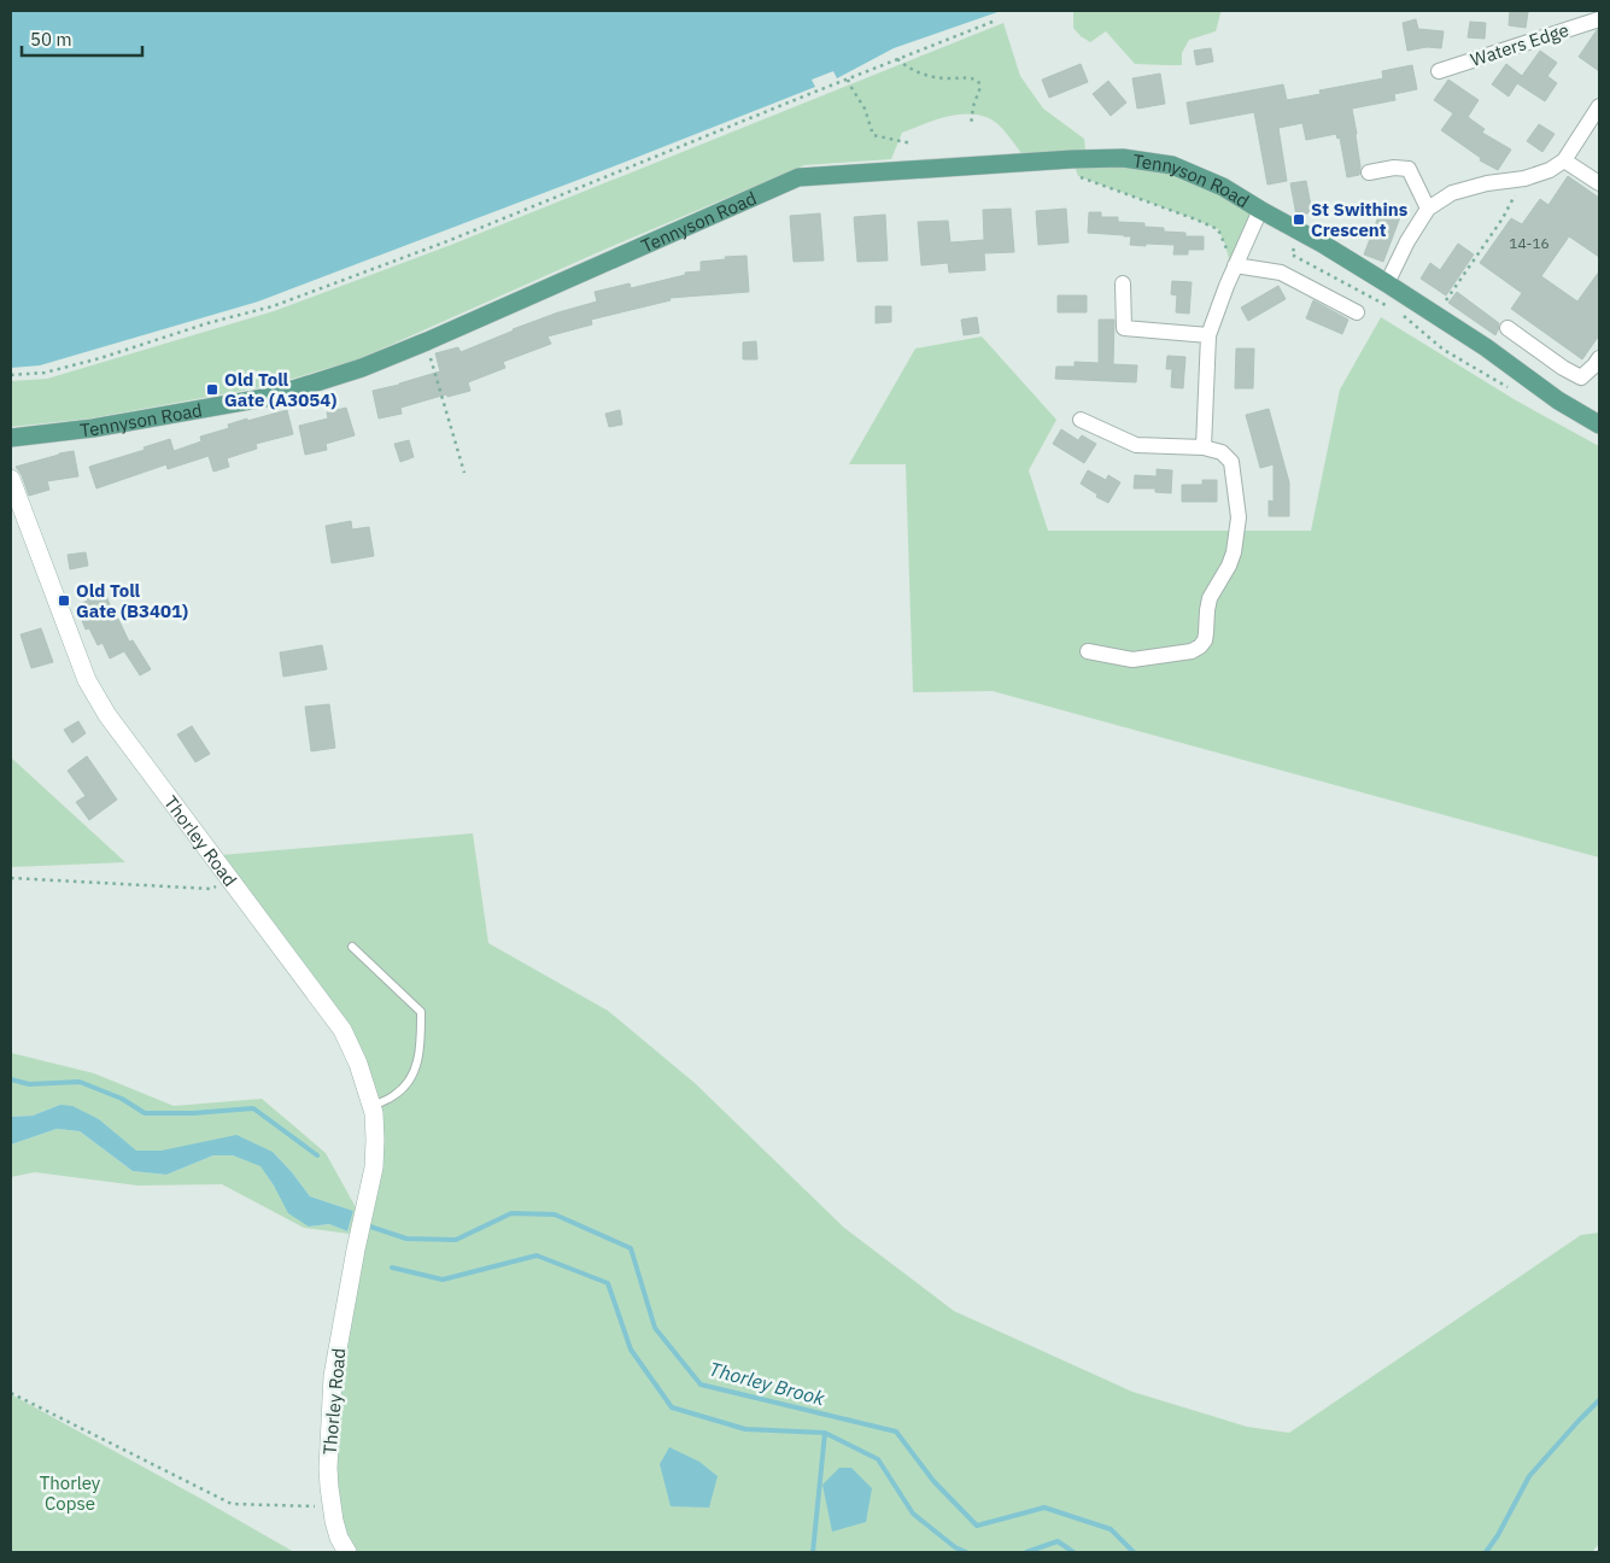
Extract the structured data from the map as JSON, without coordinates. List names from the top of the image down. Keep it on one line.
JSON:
{"streets":{"main road":["Tennyson Road","Thorley Road"],"street":["Waters Edge"]},"water":["Thorley Brook"],"parks":["Thorley Copse"],"places":{"transit":["St Swithins Crescent","Old Toll Gate (A3054)","Old Toll Gate (B3401)"]},"house_numbers":["14-16"],"scale_bar":"50 m"}
